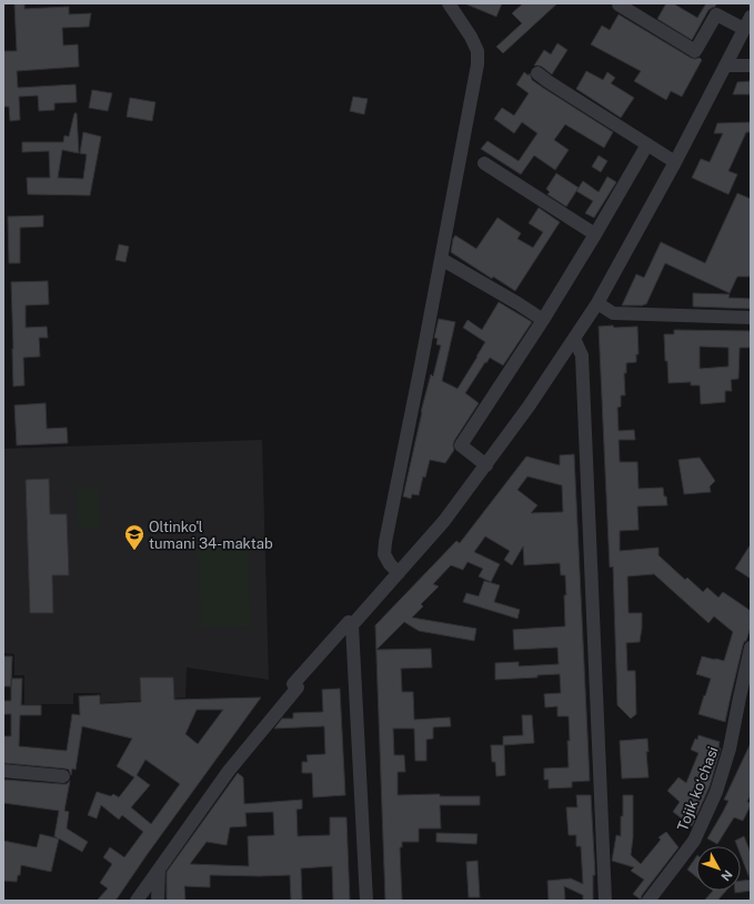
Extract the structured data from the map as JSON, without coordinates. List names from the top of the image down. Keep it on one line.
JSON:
{"streets":{"street":["Tojik koʻchasi"]},"places":{"school or university":["Oltinko'l tumani 34-maktab"]},"north":"bottom right"}
